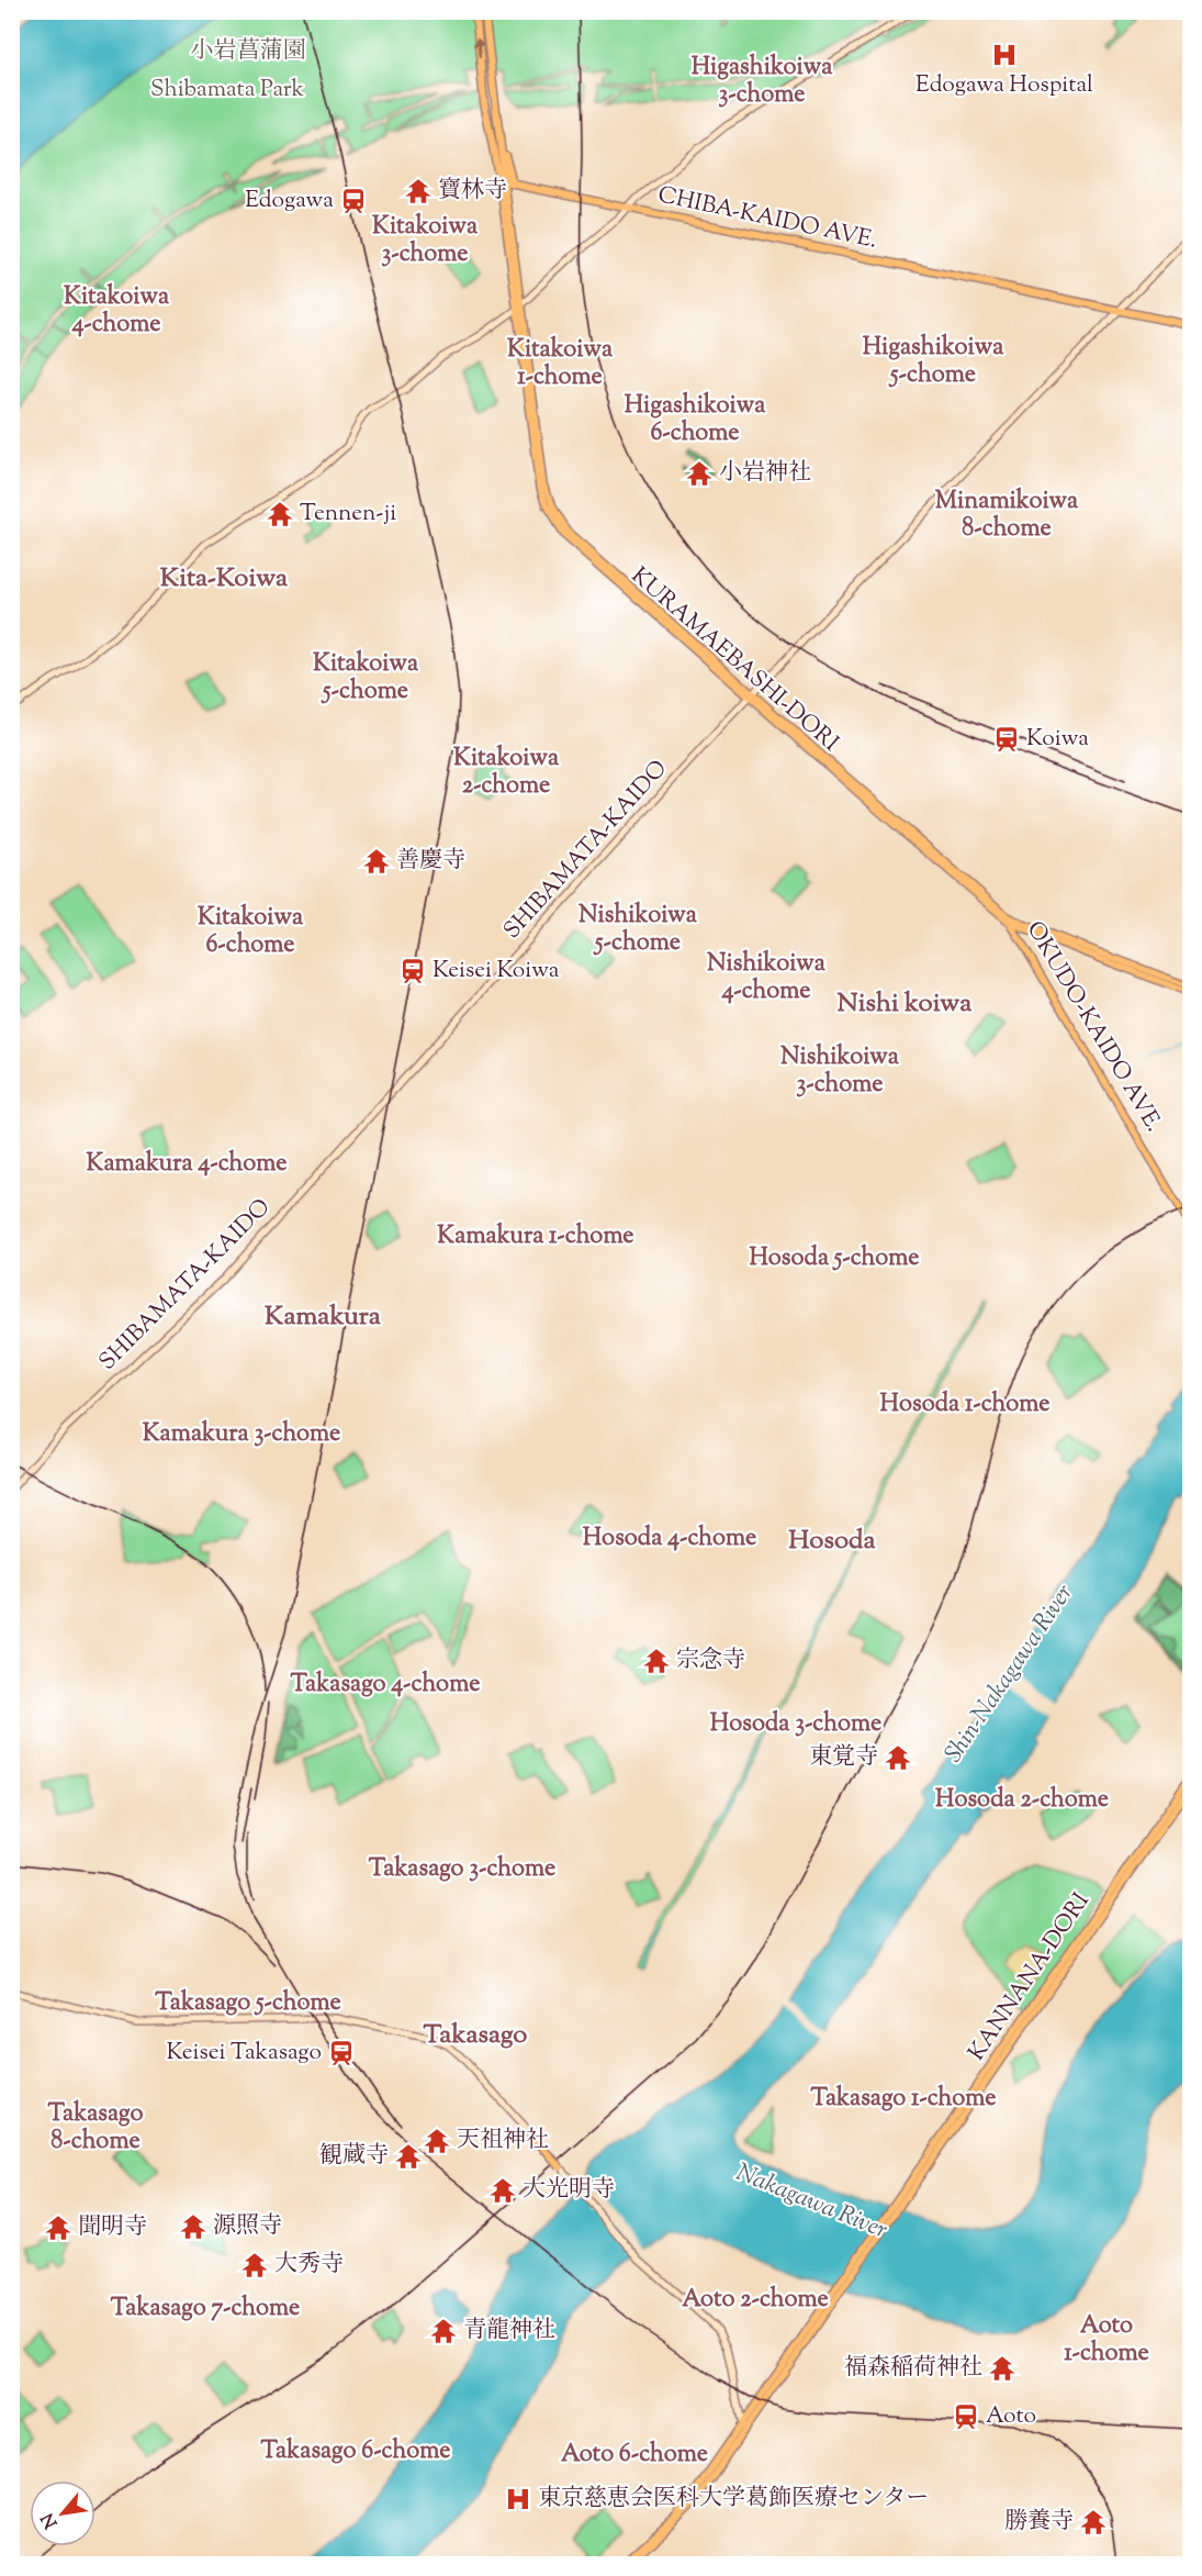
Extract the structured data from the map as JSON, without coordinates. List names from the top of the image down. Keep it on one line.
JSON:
{"streets":{"highway":["CHIBA-KAIDO AVE."],"main road":["KURAMAEBASHI-DORI","SHIBAMATA-KAIDO","OKUDO-KAIDO AVE.","KANNANA-DORI"]},"crossings":[["CHIBA-KAIDO AVE.","KURAMAEBASHI-DORI"],["CHIBA-KAIDO AVE.","SHIBAMATA-KAIDO"],["KURAMAEBASHI-DORI","SHIBAMATA-KAIDO"],["KURAMAEBASHI-DORI","OKUDO-KAIDO AVE."]],"districts":["Higashikoiwa 3-chome","Kitakoiwa 3-chome","Kitakoiwa 4-chome","Higashikoiwa 5-chome","Kitakoiwa 1-chome","Higashikoiwa 6-chome","Minamikoiwa 8-chome","Kita-Koiwa","Kitakoiwa 5-chome","Kitakoiwa 2-chome","Nishikoiwa 5-chome","Kitakoiwa 6-chome","Nishikoiwa 4-chome","Nishi koiwa","Nishikoiwa 3-chome","Kamakura 4-chome","Kamakura 1-chome","Hosoda 5-chome","Kamakura","Hosoda 1-chome","Kamakura 3-chome","Hosoda 4-chome","Hosoda","Takasago 4-chome","Hosoda 3-chome","Hosoda 2-chome","Takasago 3-chome","Takasago 5-chome","Takasago","Takasago 1-chome","Takasago 8-chome","Aoto 2-chome","Takasago 7-chome","Aoto 1-chome","Takasago 6-chome","Aoto 6-chome"],"water":["Shin-Nakagawa River","Nakagawa River"],"parks":["小岩菖蒲園","Shibamata Park"],"places":{"hospital":["Edogawa Hospital","東京慈恵会医科大学葛飾医療センター"],"temple":["寶林寺","小岩神社","Tennen-ji","善慶寺","宗念寺","東覚寺","天祖神社","観蔵寺","大光明寺","源照寺","聞明寺","大秀寺","青龍神社","福森稲荷神社","勝養寺"],"station":["Edogawa","Koiwa","Keisei Koiwa","Keisei Takasago","Aoto"]},"north":"bottom left"}
